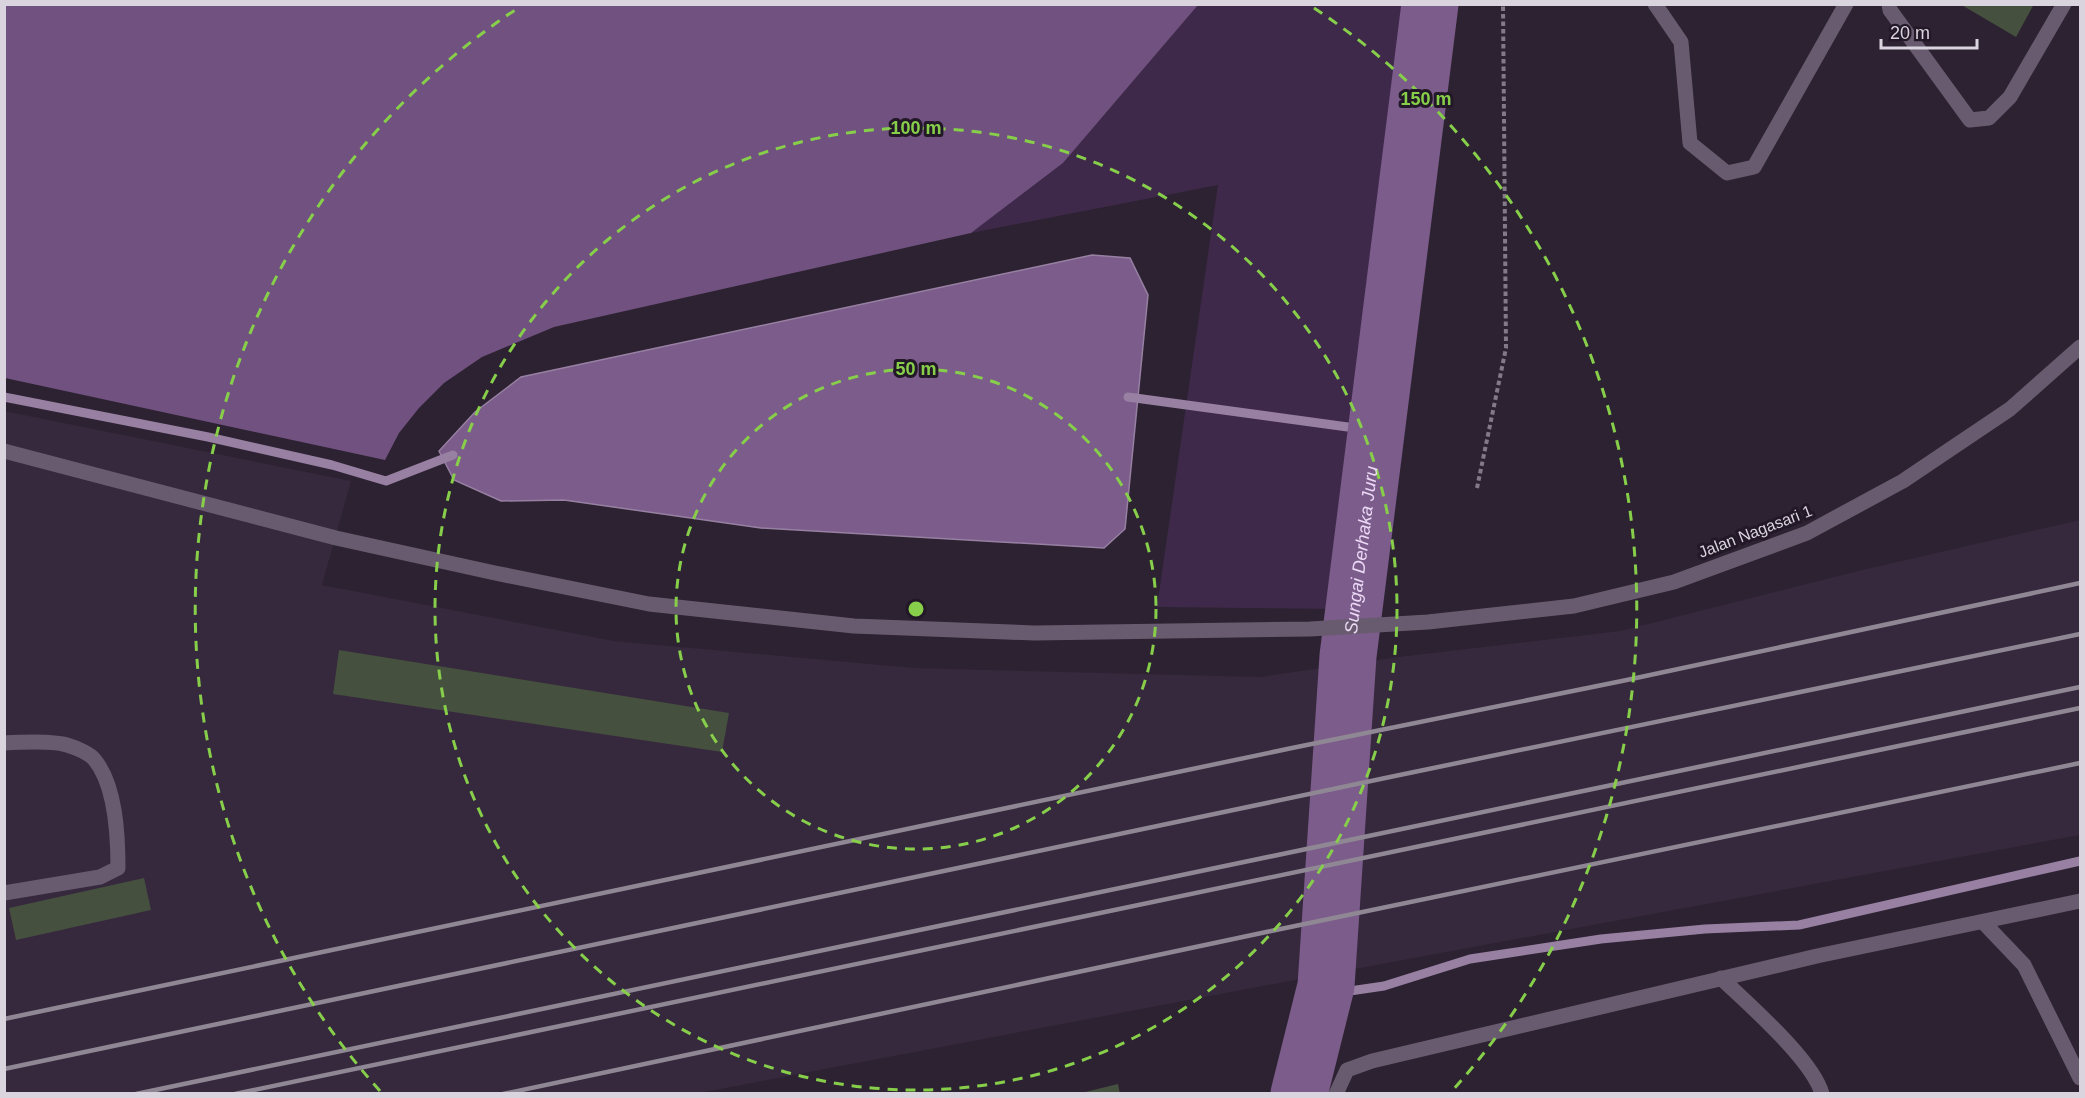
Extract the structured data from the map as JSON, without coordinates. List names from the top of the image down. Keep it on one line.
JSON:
{"streets":{"street":["Jalan Nagasari 1"]},"water":["Sungai Derhaka Juru"],"scale_bar":"20 m","rings":["150 m","100 m","50 m"]}
